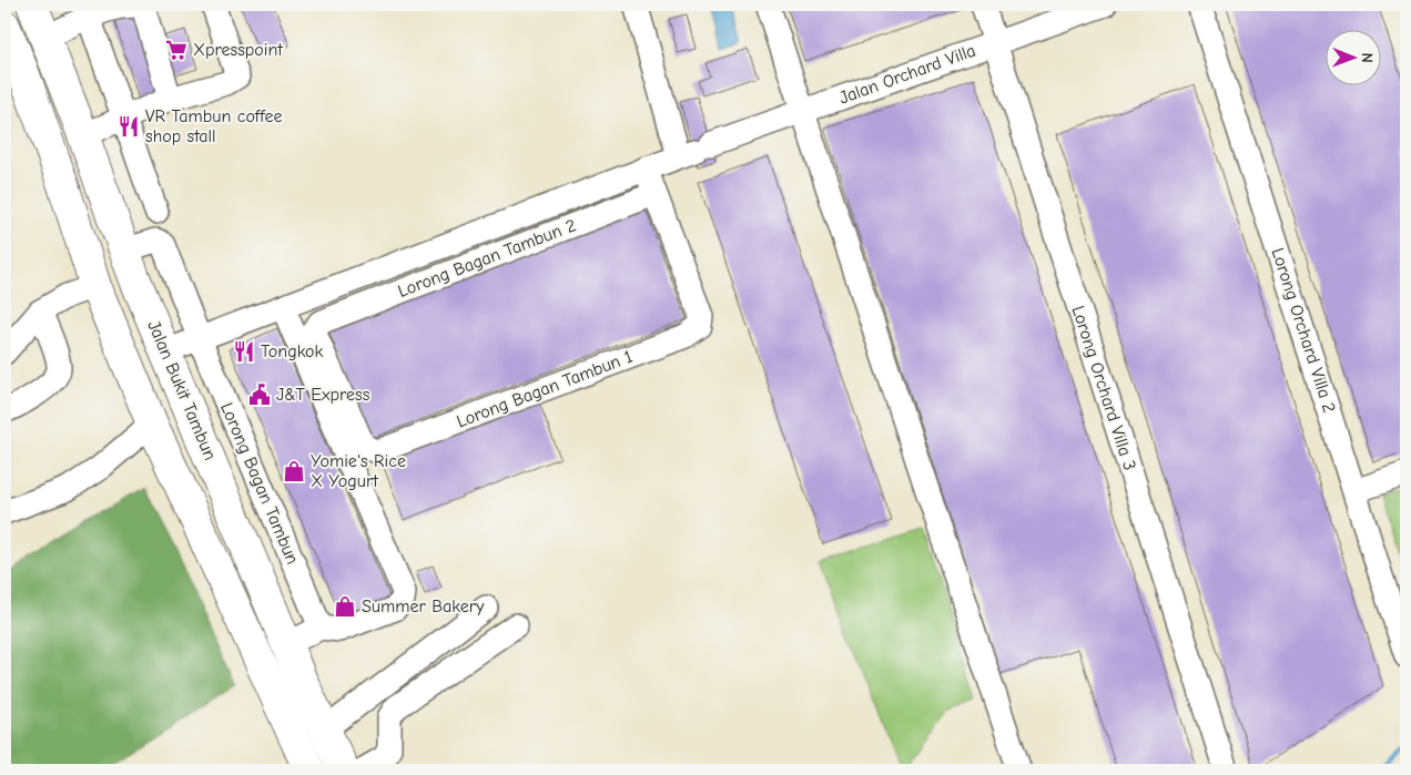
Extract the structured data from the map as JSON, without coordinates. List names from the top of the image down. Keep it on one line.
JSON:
{"streets":{"main road":["Jalan Bukit Tambun"],"street":["Jalan Orchard Villa","Lorong Bagan Tambun 2","Lorong Orchard Villa 2","Lorong Orchard Villa 3","Lorong Bagan Tambun 1","Lorong Bagan Tambun"]},"crossings":[["Jalan Orchard Villa","Lorong Orchard Villa 3"],["Jalan Orchard Villa","Jalan Bukit Tambun"],["Jalan Orchard Villa","Lorong Bagan Tambun"],["Lorong Bagan Tambun 2","Lorong Bagan Tambun 1"],["Jalan Bukit Tambun","Lorong Bagan Tambun"]],"places":{"supermarket":["Xpresspoint"],"restaurant":["VR Tambun coffee shop stall","Tongkok"],"public building":["J&T Express"],"shop":["Yomie's Rice X Yogurt","Summer Bakery"]},"north":"right"}
